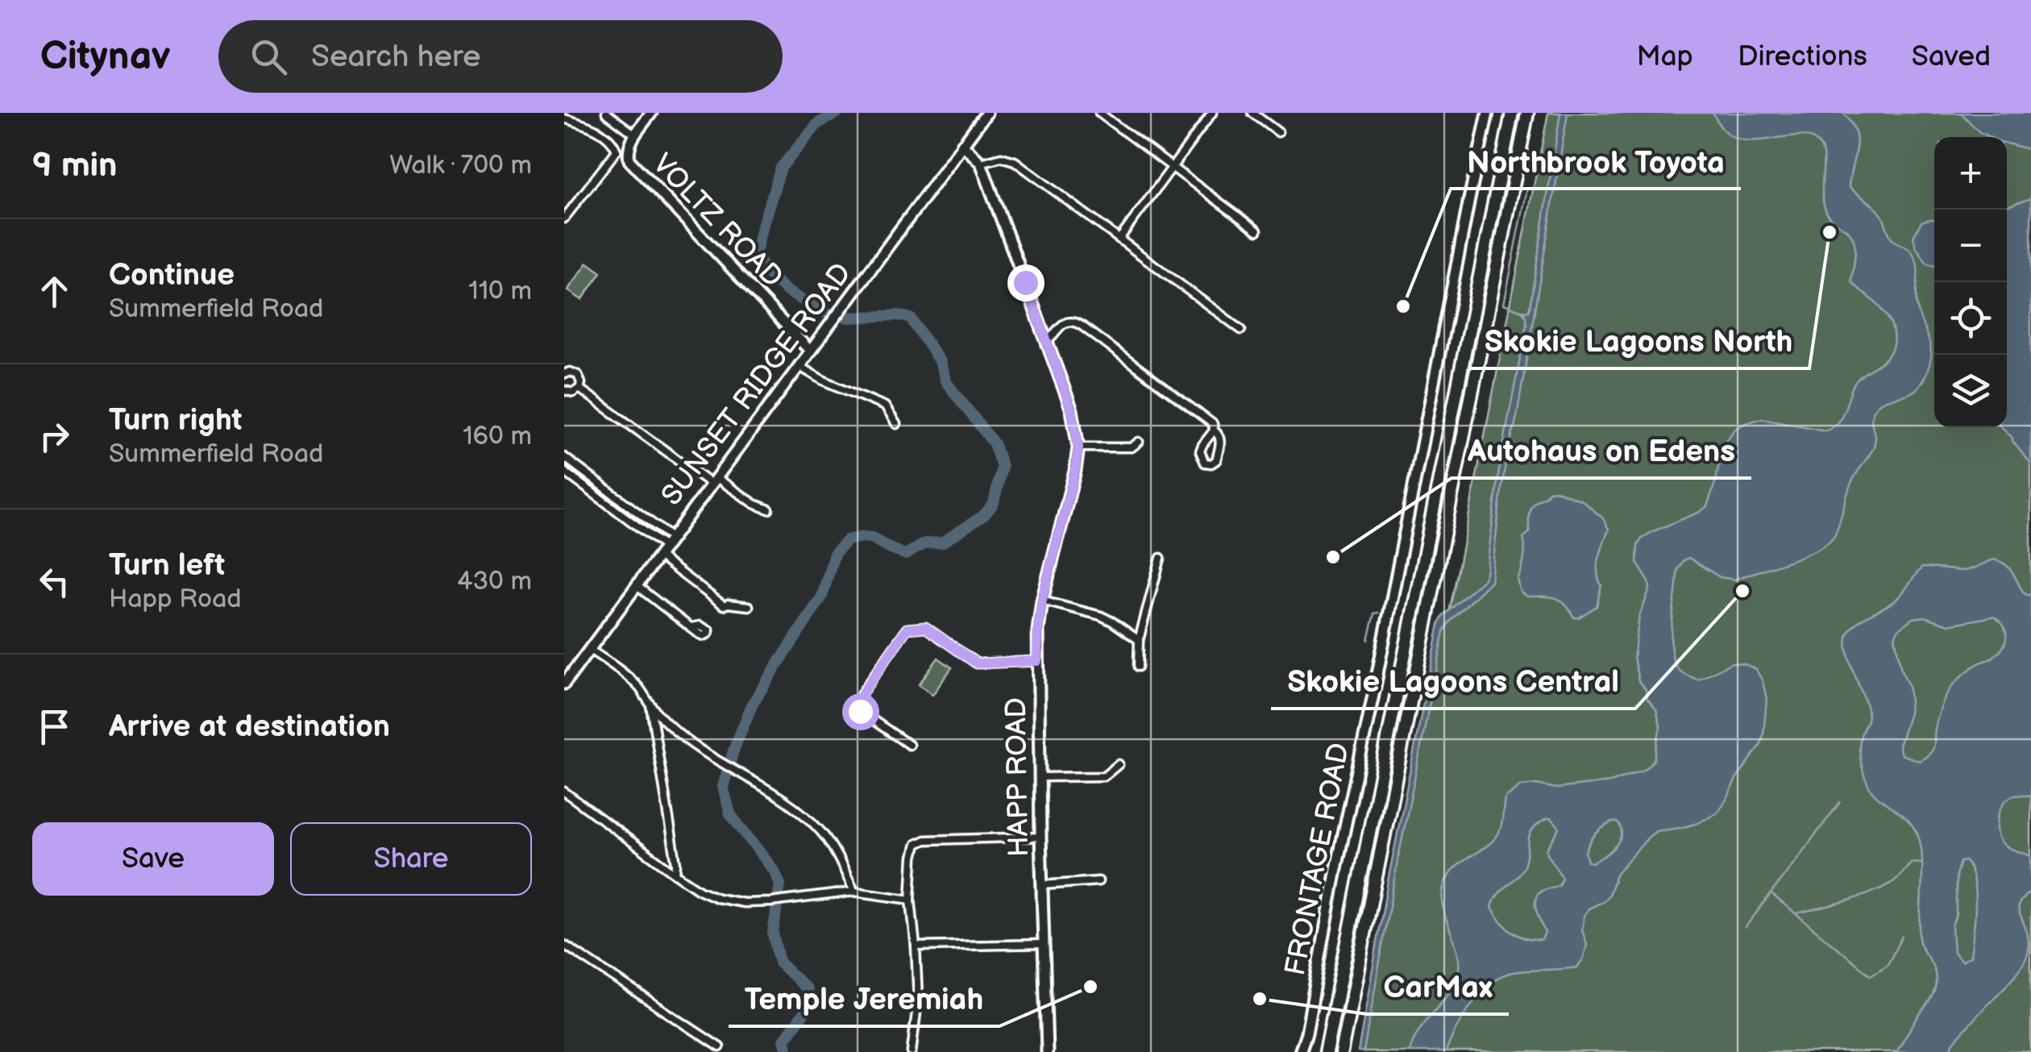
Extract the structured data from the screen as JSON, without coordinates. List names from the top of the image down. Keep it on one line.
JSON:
{"streets":{"street":["VOLTZ ROAD","SUNSET RIDGE ROAD","HAPP ROAD","FRONTAGE ROAD"]},"crossings":[["VOLTZ ROAD","SUNSET RIDGE ROAD"],["SUNSET RIDGE ROAD","HAPP ROAD"]],"places":["Skokie Lagoons North","Northbrook Toyota","Autohaus on Edens","Skokie Lagoons Central","Temple Jeremiah","CarMax"],"page":{"header":"Citynav","search":"Search here","nav":["Map","Directions","Saved"],"heading":["9 min","Walk · 700 m"],"map_buttons":["+","−"],"list":[["Continue","Summerfield Road","110 m"],["Turn right","Summerfield Road","160 m"],["Turn left","Happ Road","430 m"],"Arrive at destination"],"buttons":["Save","Share"]}}
